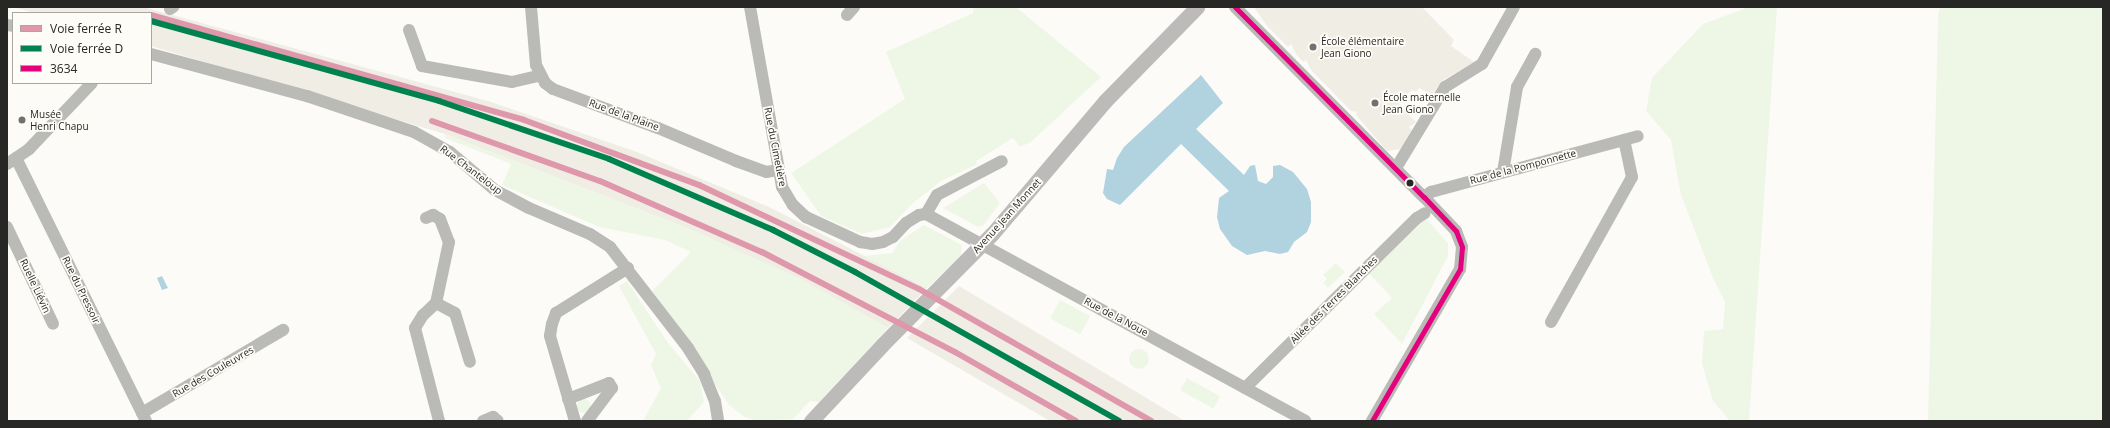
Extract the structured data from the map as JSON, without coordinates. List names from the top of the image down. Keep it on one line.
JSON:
{"streets":{"main road":["Avenue Jean Monnet"],"street":["Rue de la Plaine","Rue du Cimetière","Rue de la Pomponnette","Rue Chanteloup","Ruelle Liévin","Rue du Pressoir","Allée des Terres Blanches","Rue de la Noue","Rue des Couleuvres"]},"crossings":[["Rue de la Plaine","Rue du Cimetière"],["Rue du Cimetière","Rue de la Noue"],["Avenue Jean Monnet","Rue de la Noue"],["Rue du Pressoir","Rue des Couleuvres"],["Allée des Terres Blanches","Rue de la Noue"]],"places":["École élémentaire Jean Giono","École maternelle Jean Giono","Musée Henri Chapu"],"lines":["transit line 3634","rail line R","rail line D"],"legend":["Voie ferrée R","Voie ferrée D","3634"]}
